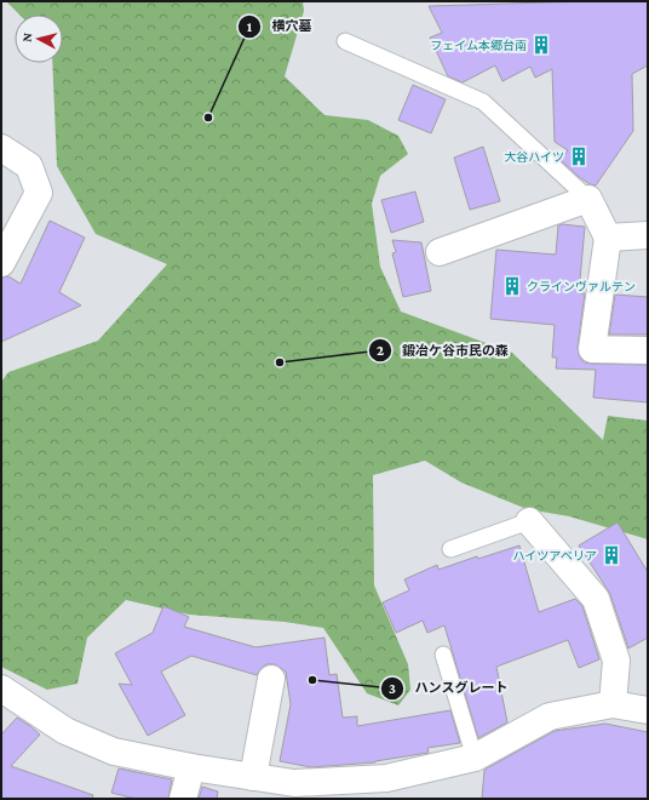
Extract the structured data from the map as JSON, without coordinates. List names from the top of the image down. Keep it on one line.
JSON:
{"places":{"building":["フェイム本郷台南","大谷ハイツ","クラインヴァルテン","ハイツアベリア"],"other":["横穴墓","鍛冶ケ谷市民の森","ハンスグレート"]},"north":"left"}
